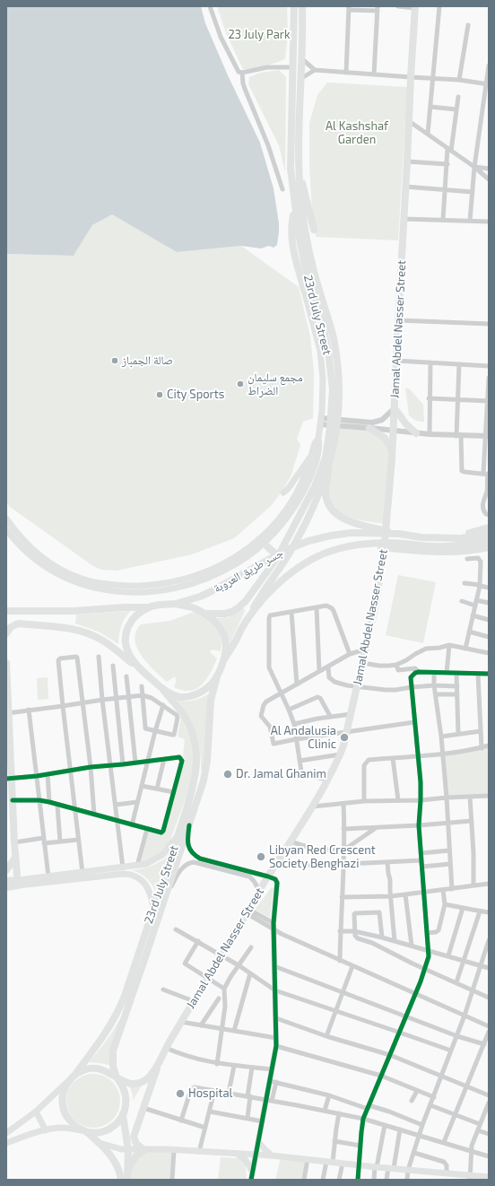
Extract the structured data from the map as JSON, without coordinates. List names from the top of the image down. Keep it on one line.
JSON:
{"streets":{"main road":["23rd July Street","Jamal Abdel Nasser Street","جسر طريق العروبة"]},"crossings":[["23rd July Street","Jamal Abdel Nasser Street"],["23rd July Street","جسر طريق العروبة"]],"parks":["23 July Park","Al Kashshaf Garden"],"places":["صالة الجمباز","مجمع سليمان الضراط","City Sports","Al Andalusia Clinic","Dr. Jamal Ghanim","Libyan Red Crescent Society Benghazi","Hospital"]}
